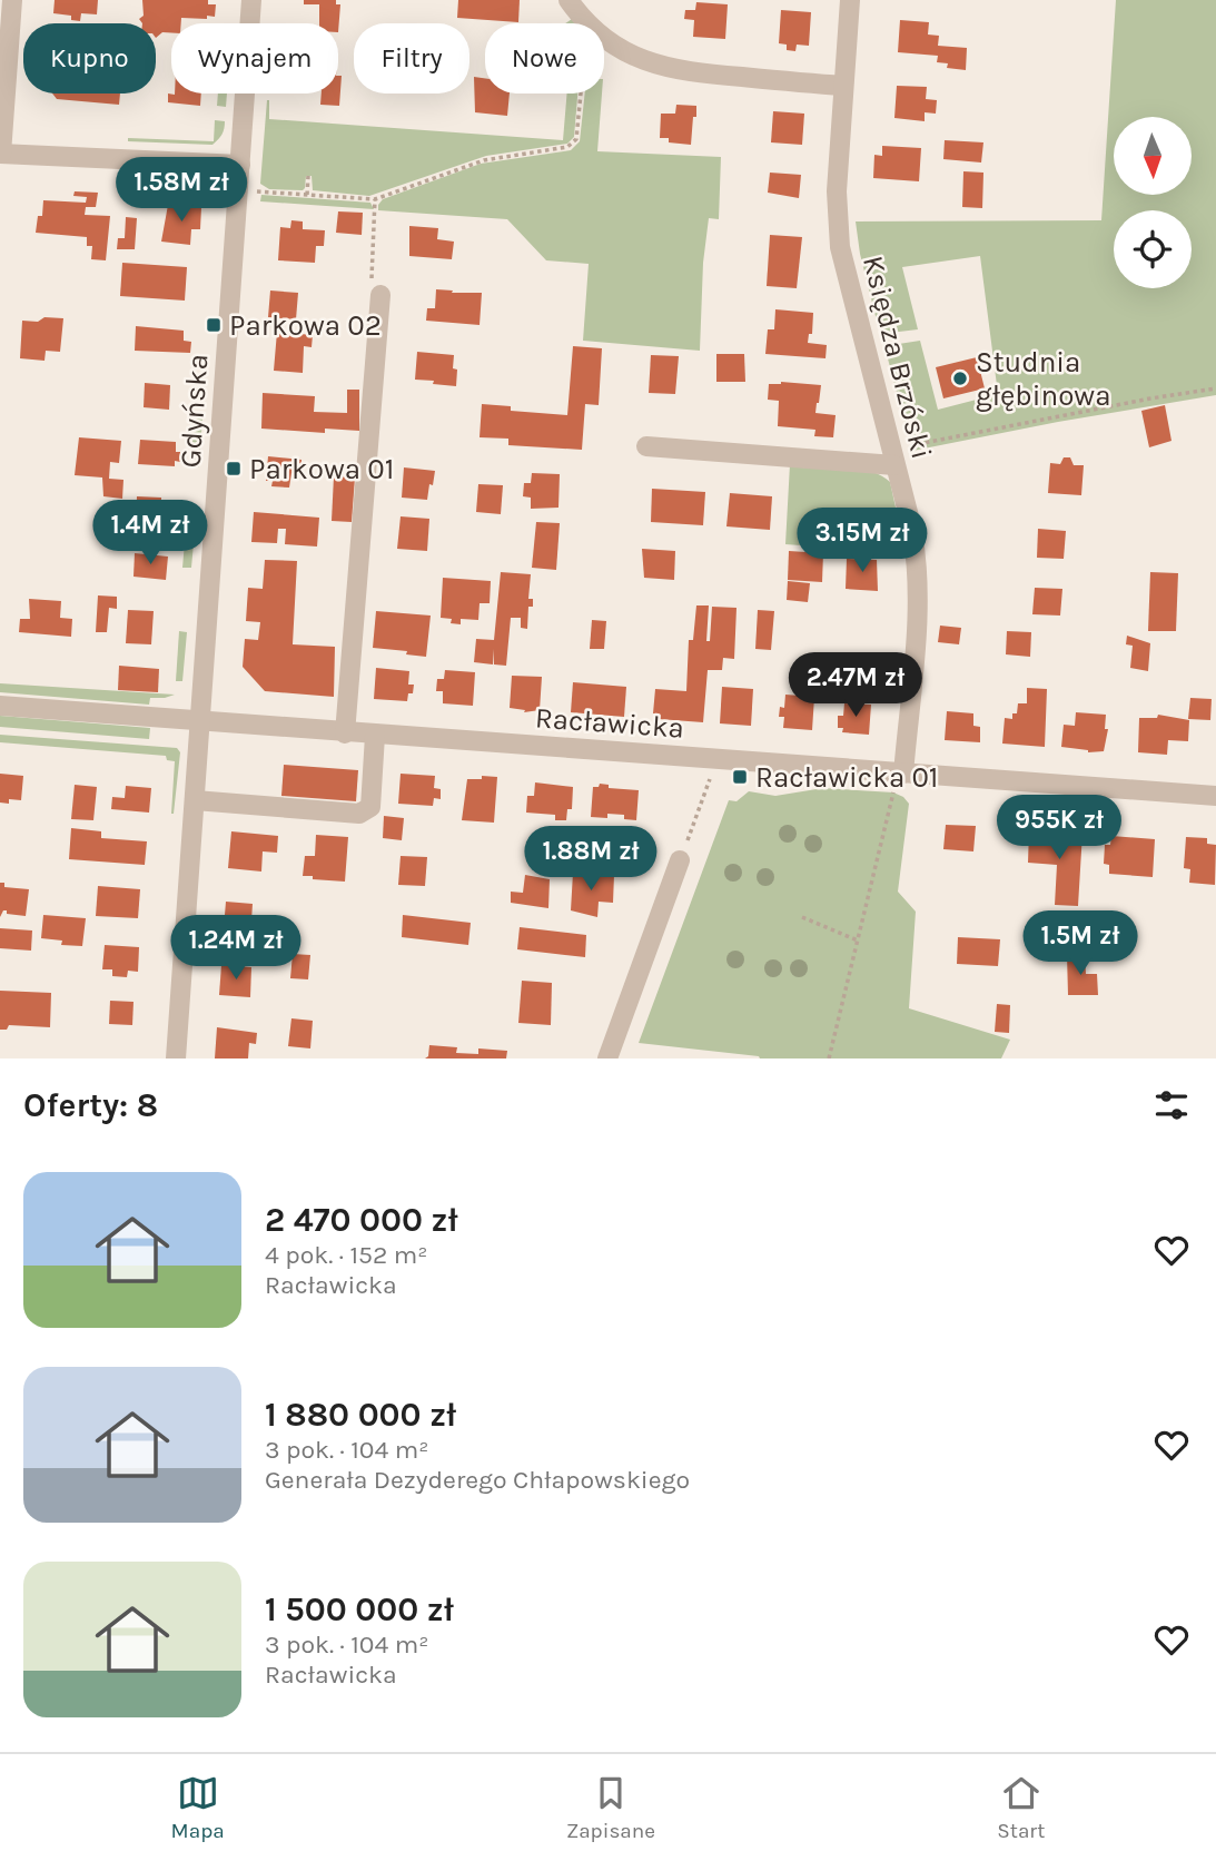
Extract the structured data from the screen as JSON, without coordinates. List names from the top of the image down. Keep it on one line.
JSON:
{"streets":{"street":["Księdza Brzóski","Gdyńska","Racławicka"]},"crossings":[["Księdza Brzóski","Racławicka"],["Gdyńska","Racławicka"]],"places":{"transit":["Parkowa 02","Parkowa 01","Racławicka 01"],"other":["Studnia głębinowa"]},"north":"bottom","page":{"chip":["Kupno","Wynajem","Filtry","Nowe"],"price":["1.58M zł","1.4M zł","3.15M zł","2.47M zł","955K zł","1.88M zł","1.5M zł","1.24M zł"],"heading":"Oferty: 8","list":[{"name":"2 470 000 zł","note":"4 pok. · 152 m² · Racławicka"},{"name":"1 880 000 zł","note":"3 pok. · 104 m² · Generała Dezyderego Chłapowskiego"},{"name":"1 500 000 zł","note":"3 pok. · 104 m² · Racławicka"}],"tabs":["Mapa","Zapisane","Start"]}}
